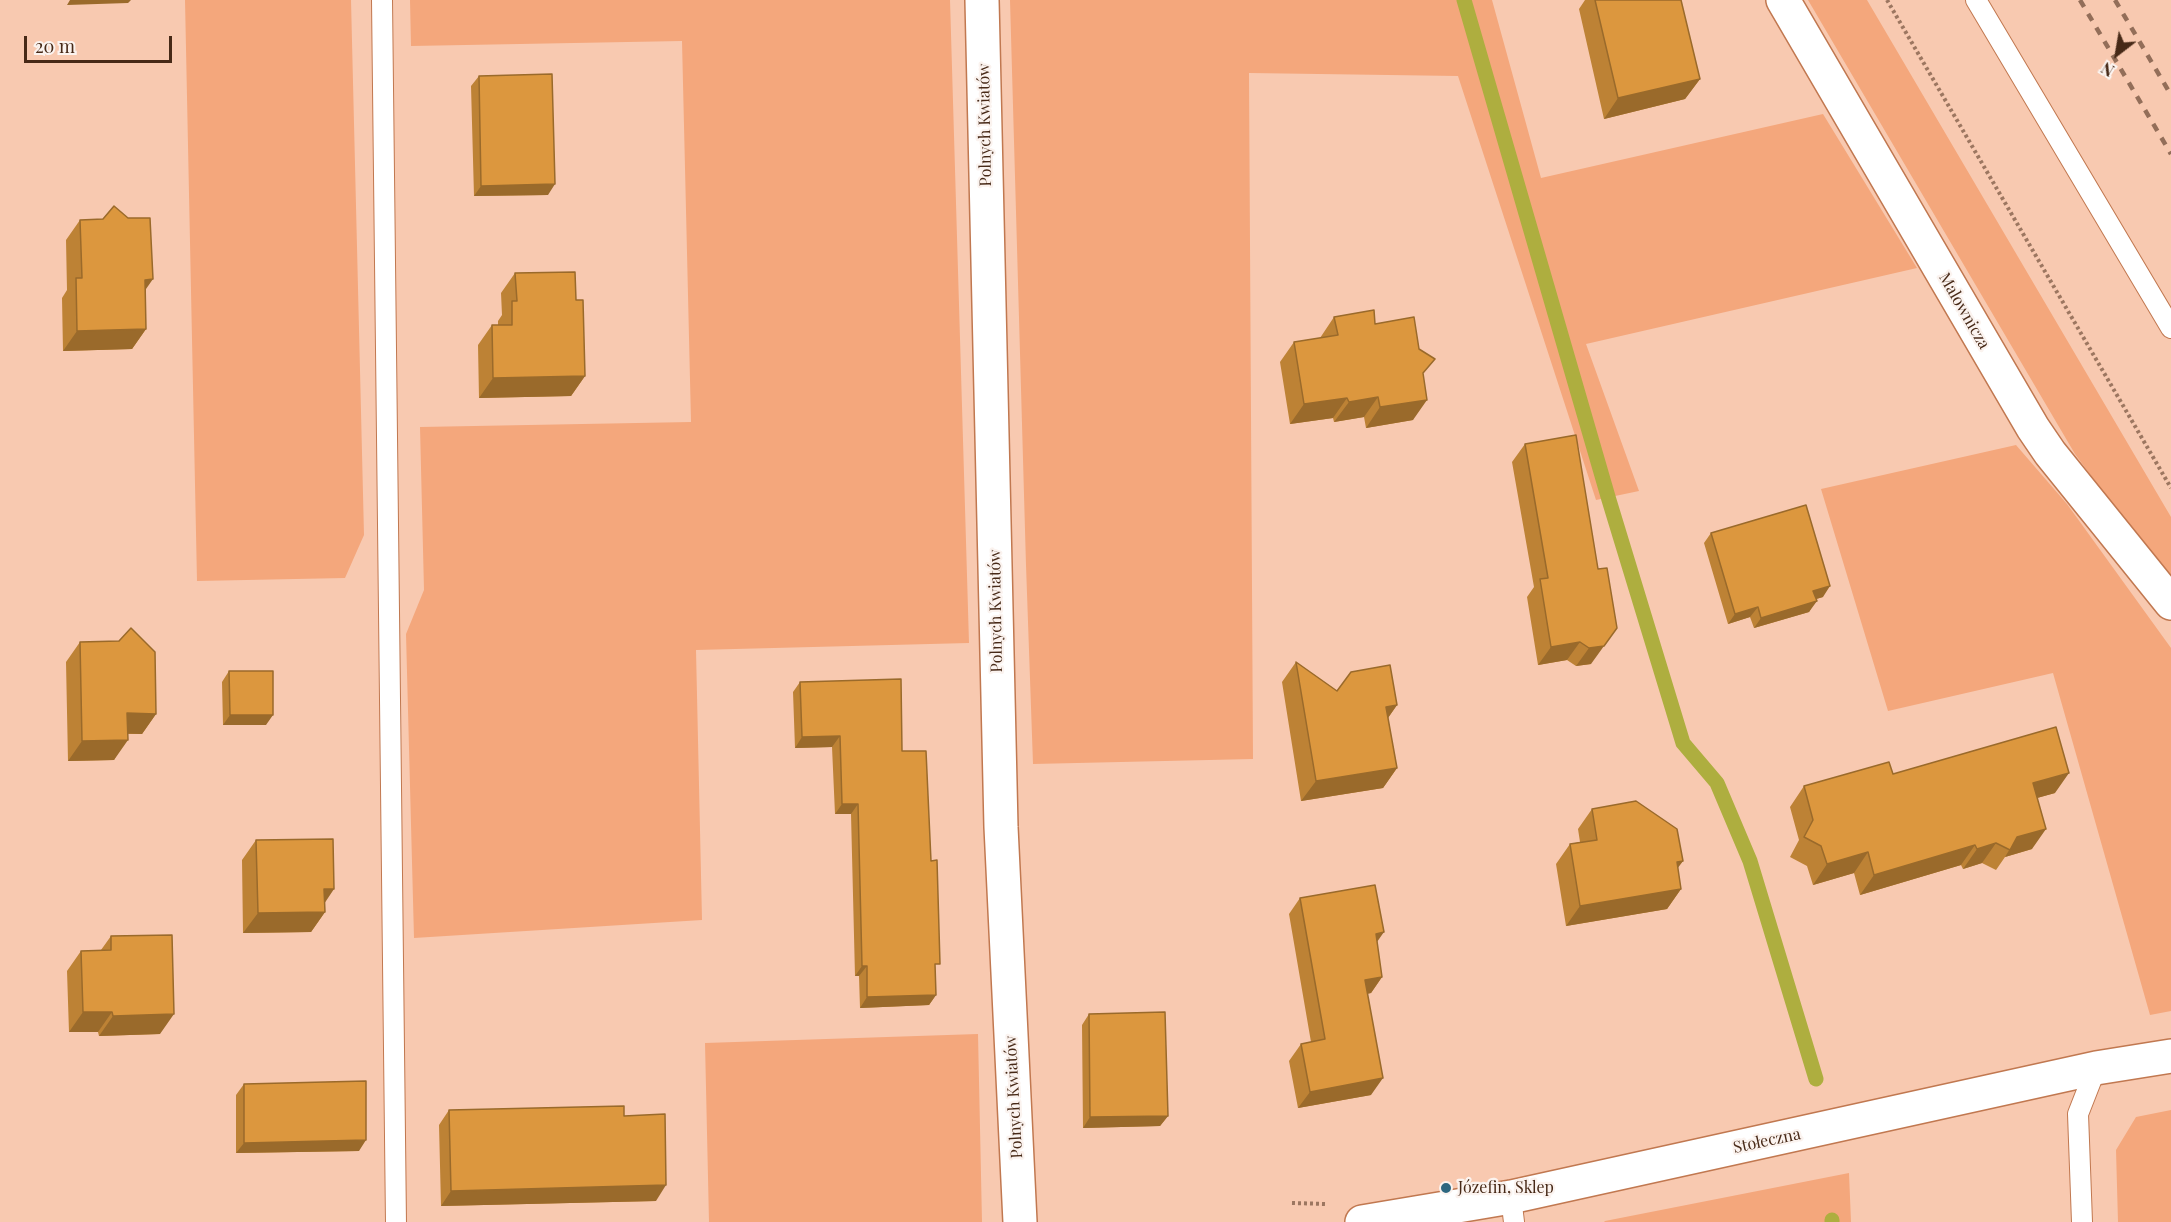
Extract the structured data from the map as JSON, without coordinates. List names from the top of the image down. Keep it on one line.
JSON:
{"streets":{"street":["Polnych Kwiatów","Malownicza","Stołeczna"]},"places":["Józefin, Sklep"],"scale_bar":"20 m","north":"bottom left"}
